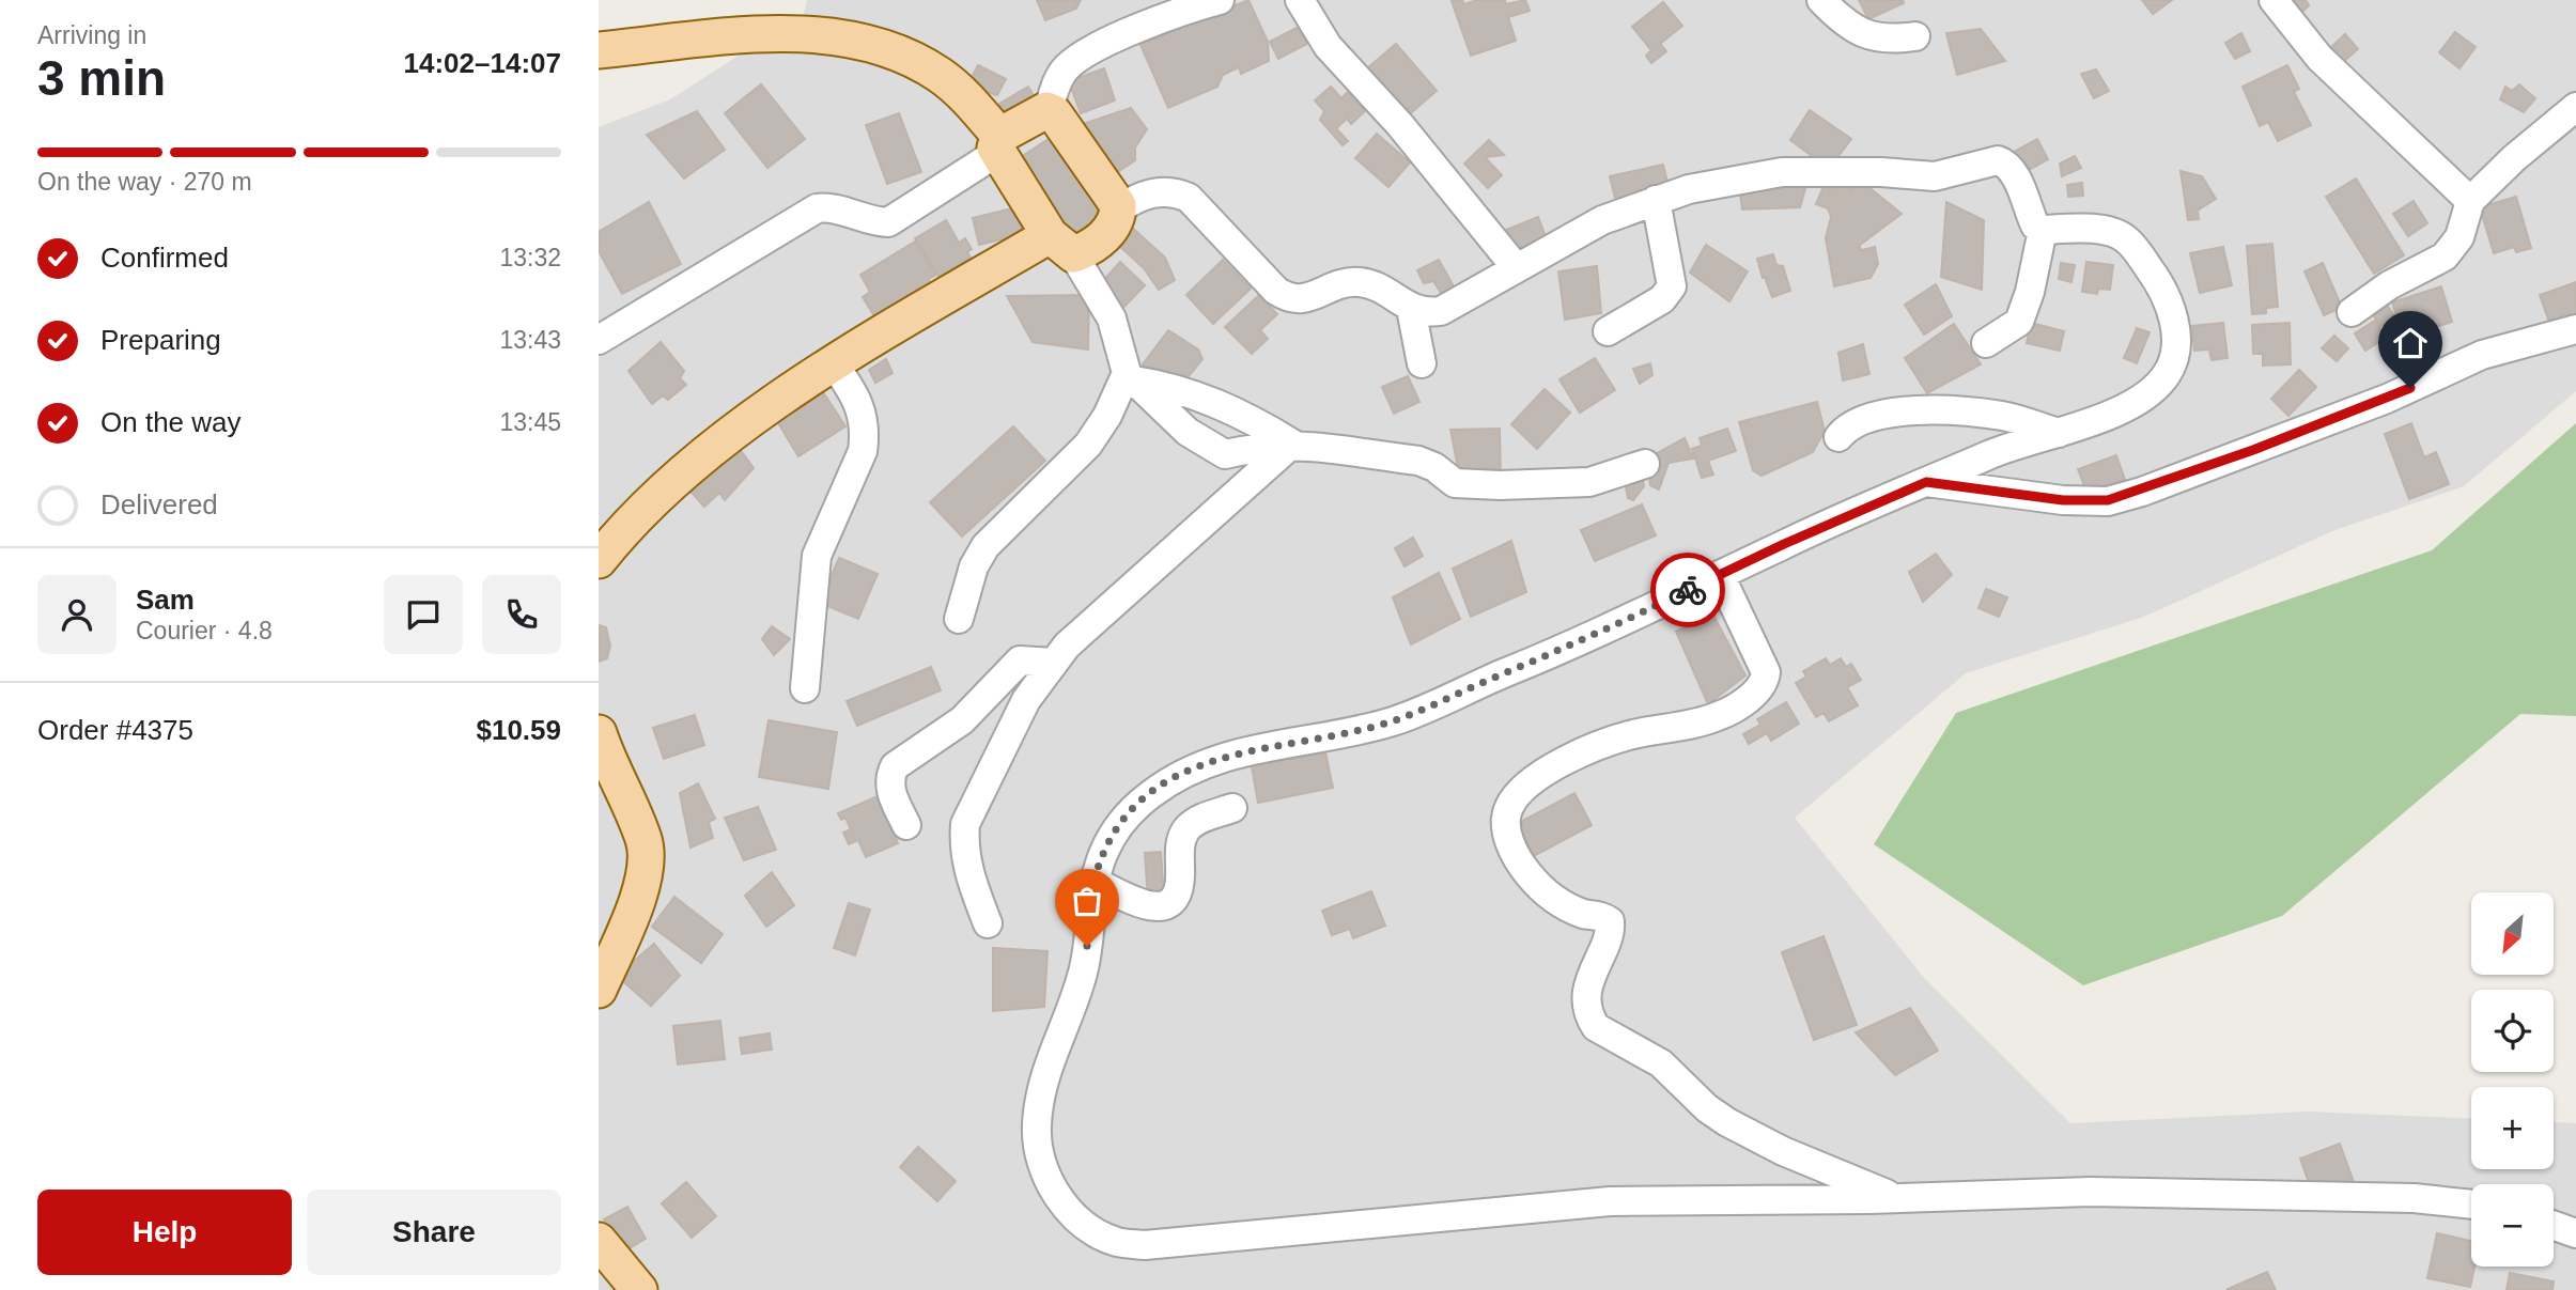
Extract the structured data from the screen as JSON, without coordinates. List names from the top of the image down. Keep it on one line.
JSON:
{"north":"bottom left","page":{"heading":["3 min","Arriving in","14:02–14:07"],"panel":["Sam","Courier · 4.8","Order #4375","$10.59"],"bar":"On the way · 270 m","list":[["Confirmed","13:32"],["Preparing","13:43"],["On the way","13:45"],"Delivered"],"map_buttons":["+","−"],"buttons":["Help","Share"]}}
